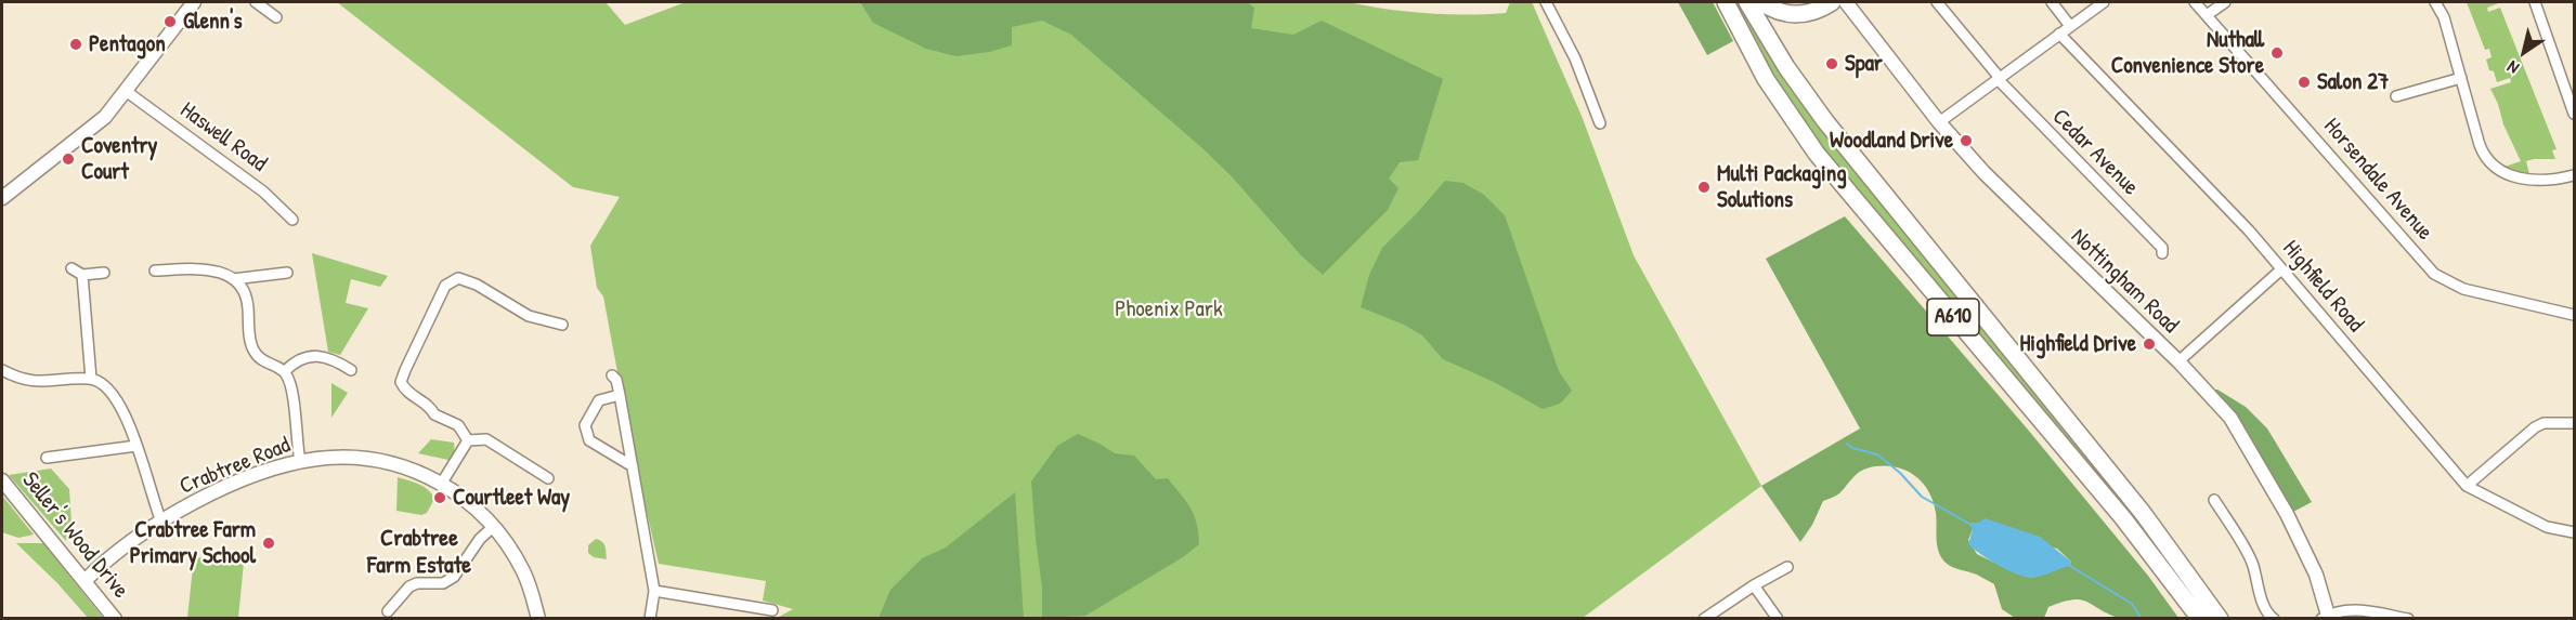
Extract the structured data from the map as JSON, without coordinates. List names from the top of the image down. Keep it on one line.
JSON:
{"streets":{"highway":["A610"],"street":["Haswell Road","Cedar Avenue","Horsendale Avenue","Nottingham Road","Highfield Road","Crabtree Road","Seller's Wood Drive"]},"crossings":[["Crabtree Road","Seller's Wood Drive"]],"districts":["Crabtree Farm Estate"],"parks":["Phoenix Park"],"places":["Glenn's","Pentagon","Nuthall Convenience Store","Spar","Salon 27","Woodland Drive","Coventry Court","Multi Packaging Solutions","Highfield Drive","Courtleet Way","Crabtree Farm Primary School"],"north":"bottom left"}
